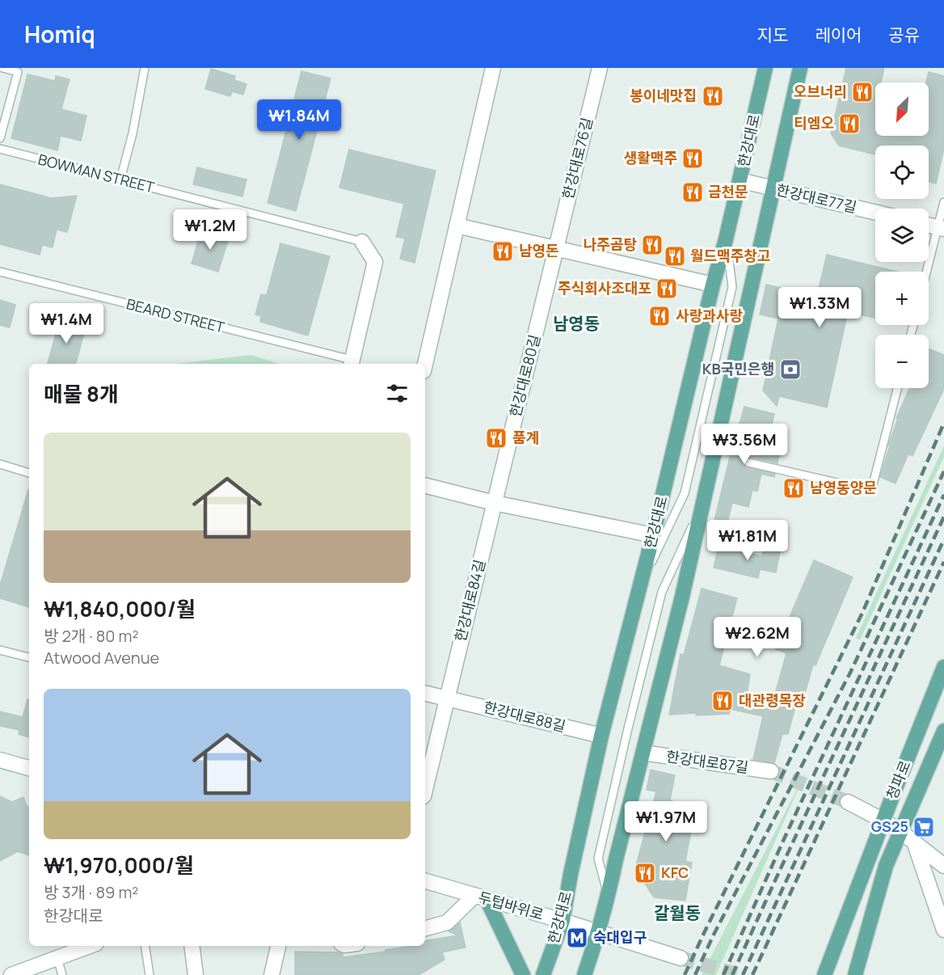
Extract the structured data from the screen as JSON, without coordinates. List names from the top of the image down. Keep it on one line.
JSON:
{"streets":{"main road":["한강대로","청파로"],"street":["한강대로76길","한강대로77길","한강대로80길","한강대로84길","한강대로88길","한강대로87길","두텁바위로"],"lane":["BOWMAN STREET","BEARD STREET"]},"crossings":[["한강대로","한강대로77길"],["한강대로","한강대로88길"],["한강대로","두텁바위로"],["한강대로76길","한강대로80길"],["한강대로80길","한강대로84길"],["한강대로84길","한강대로88길"]],"districts":["남영동","갈월동"],"places":{"restaurant":["오브너리","봉이네맛집","티엠오","생활맥주","금천문","나주곰탕","남영돈","월드맥주창고","주식회사조대포","사랑과사랑","품계","남영동양문","대관령목장","KFC"],"bank":["KB국민은행"],"supermarket":["GS25"],"metro station":["숙대입구"]},"north":"bottom left","page":{"header":"Homiq","nav":["지도","레이어","공유"],"map_buttons":["+","−"],"price":["₩1.84M","₩1.2M","₩1.33M","₩1.4M","₩3.56M","₩1.81M","₩2.62M","₩1.97M"],"heading":"매물 8개","list":[{"name":"₩1,840,000/월","note":"방 2개 · 80 m² · Atwood Avenue"},{"name":"₩1,970,000/월","note":"방 3개 · 89 m² · 한강대로"}]}}
